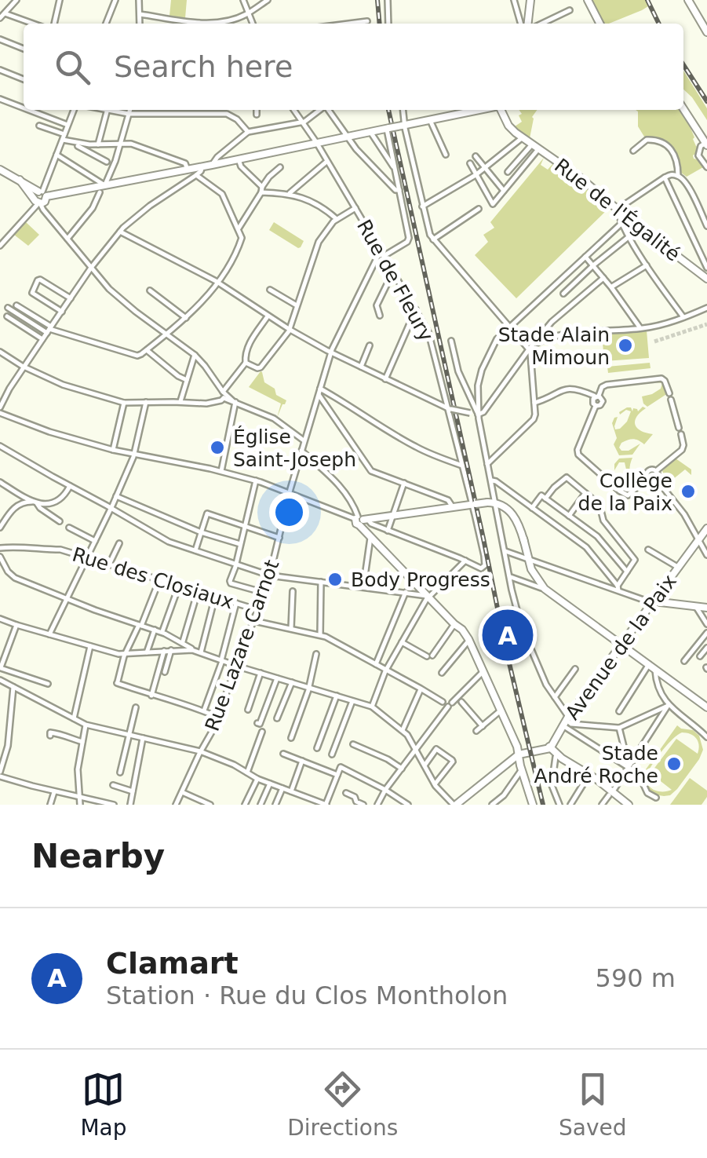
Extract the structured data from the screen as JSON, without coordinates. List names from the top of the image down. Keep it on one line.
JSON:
{"streets":{"main road":["Rue de l'Égalité","Avenue de la Paix"],"street":["Rue de Fleury","Rue des Closiaux","Rue Lazare Carnot"]},"crossings":[["Rue de Fleury","Rue Lazare Carnot"],["Rue des Closiaux","Rue Lazare Carnot"]],"places":["Stade Alain Mimoun","Église Saint-Joseph","Collège de la Paix","Body Progress","Stade André Roche"],"page":{"search":"Search here","pins":"A","heading":"Nearby","list":[{"mark":"A","name":"Clamart","note":"Station · Rue du Clos Montholon","value":"590 m"}],"nav":["Map","Directions","Saved"]}}
